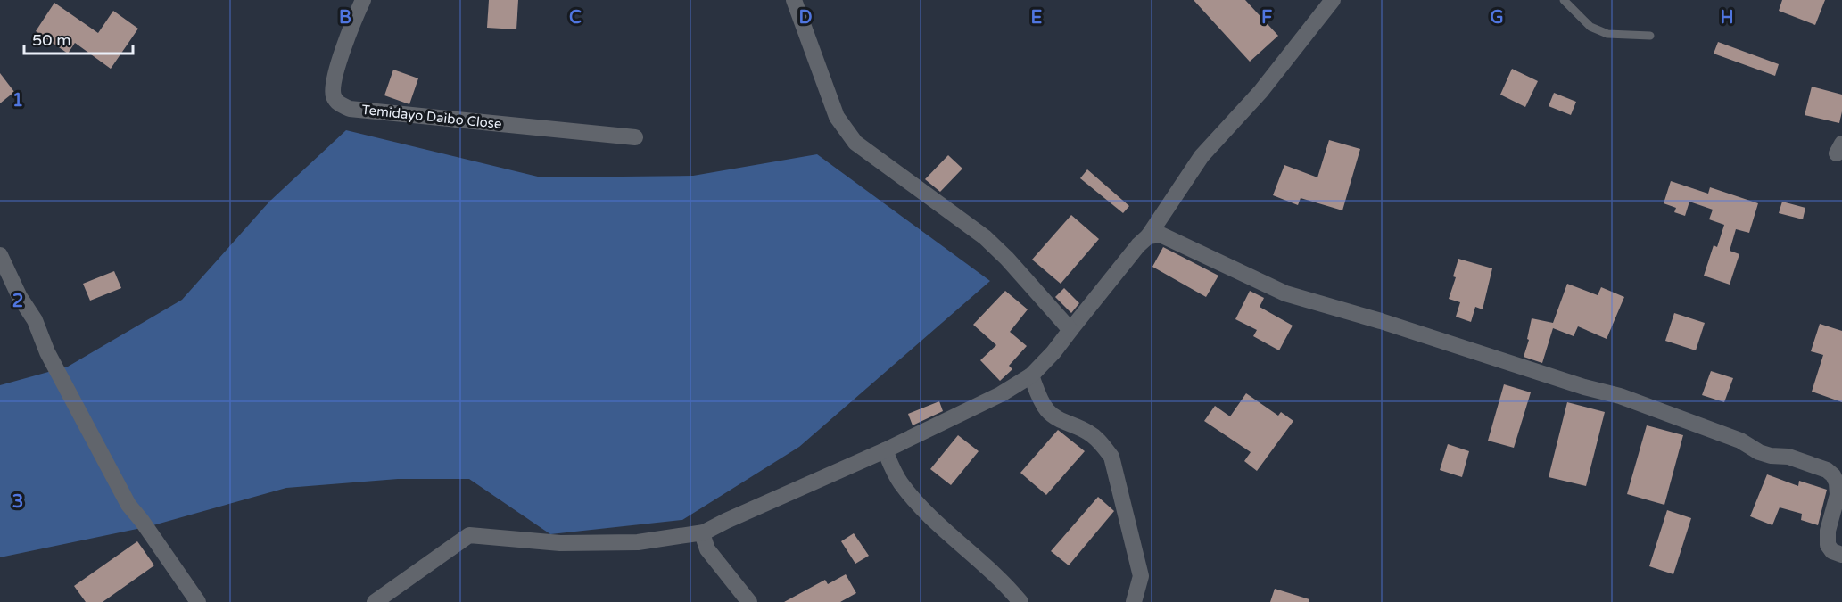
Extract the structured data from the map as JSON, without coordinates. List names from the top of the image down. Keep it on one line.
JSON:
{"streets":{"street":["Temidayo Daibo Close"]},"scale_bar":"50 m","grid":{"columns":["B","C","D","E","F","G","H"],"rows":["1","2","3"]}}
